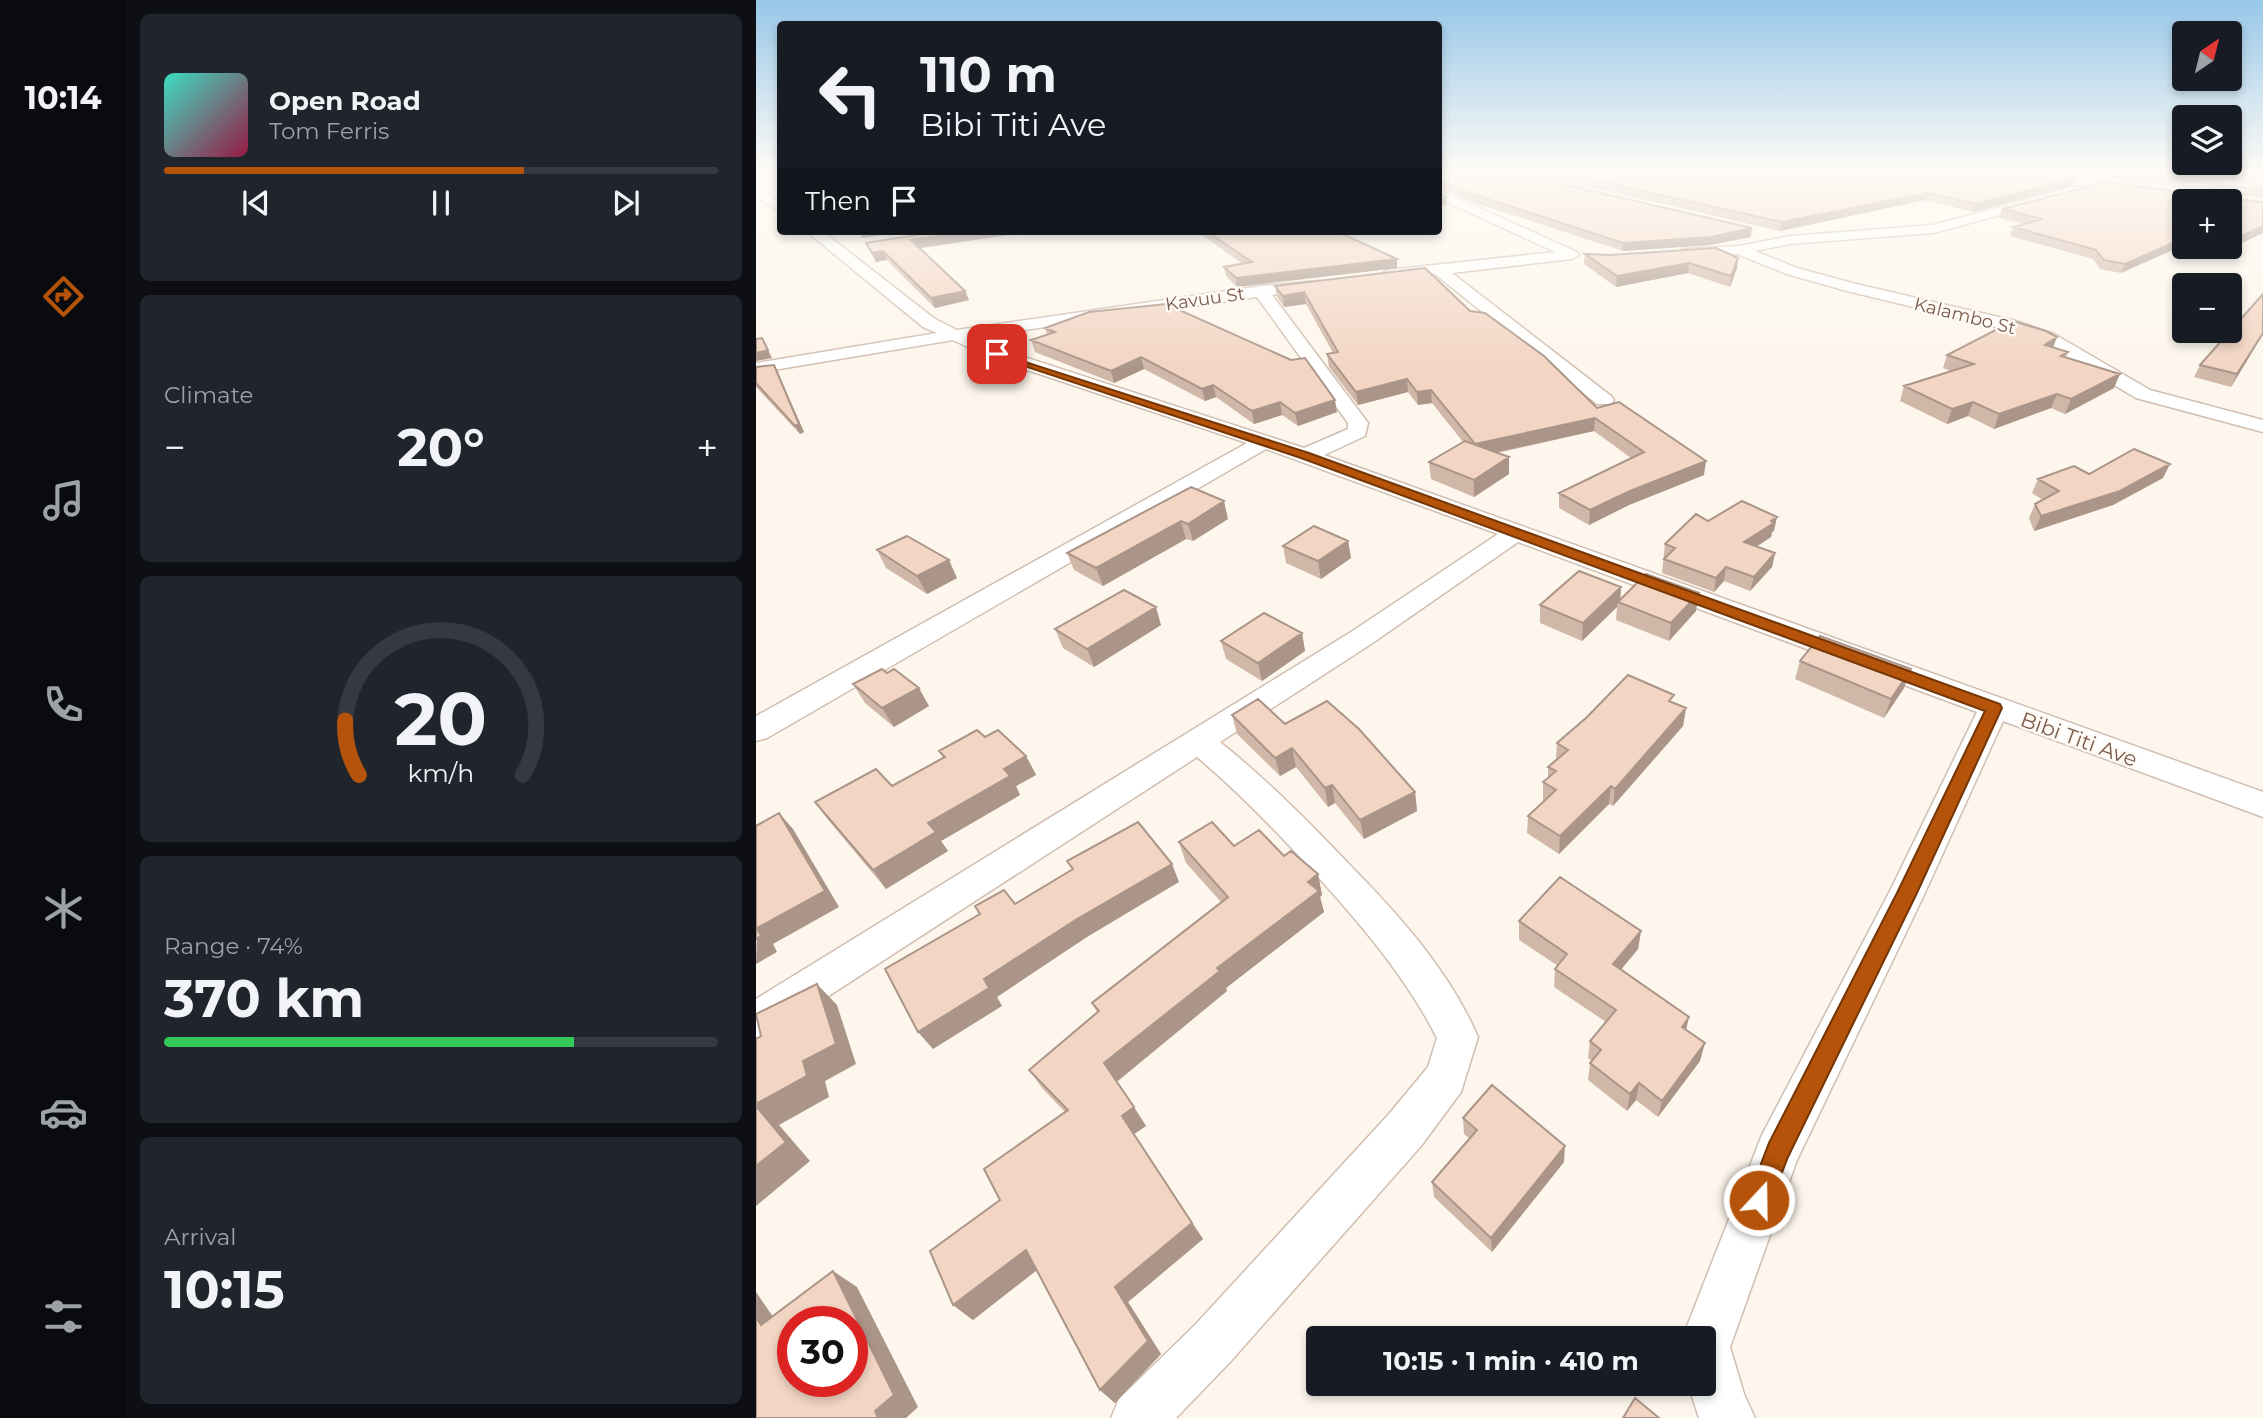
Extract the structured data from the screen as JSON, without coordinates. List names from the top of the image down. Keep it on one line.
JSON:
{"streets":{"street":["Kavuu St","Kalambo St","Bibi Titi Ave"]},"crossings":[["Kavuu St","Bibi Titi Ave"]],"north":"top right","page":{"tabs":"10:14","map_buttons":["+","−"],"turn":["110 m","Bibi Titi Ave"],"song":["Open Road","Tom Ferris"],"then":"Then","tile":["Climate",["Range · 74%","370 km"],["Arrival","10:15"]],"heat":["−","20°","+"],"limit":"30","trip":"10:15 · 1 min · 410 m","gauge":["20","km/h"]}}
